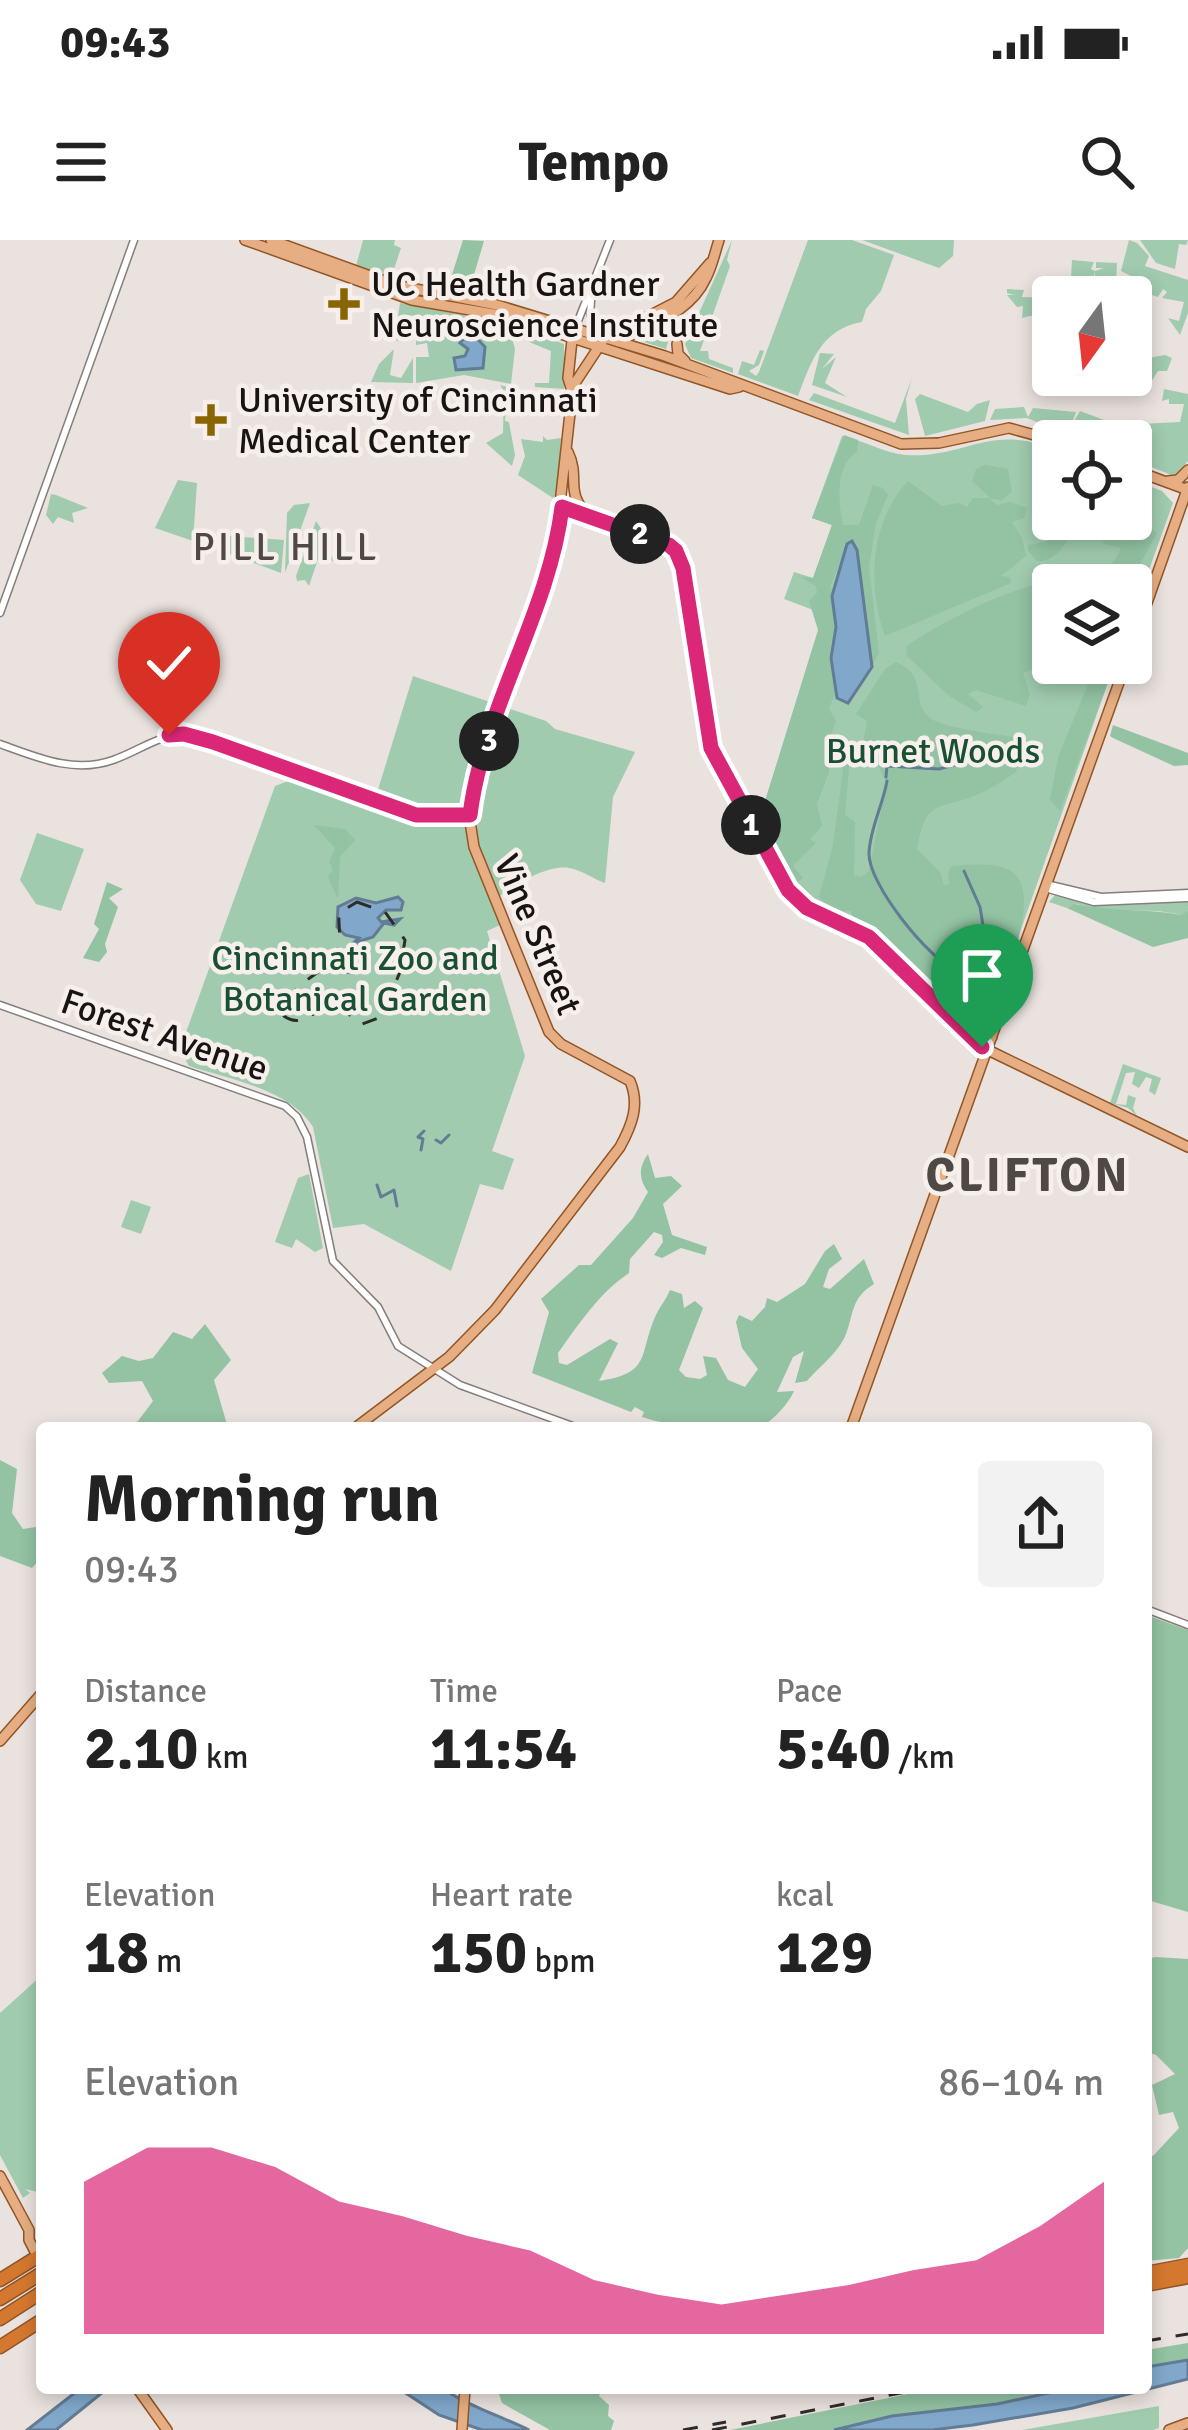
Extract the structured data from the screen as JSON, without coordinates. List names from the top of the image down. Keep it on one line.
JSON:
{"streets":{"main road":["Vine Street"],"street":["Forest Avenue"]},"crossings":[["Vine Street","Forest Avenue"]],"districts":["PILL HILL","CLIFTON"],"parks":["Burnet Woods","Cincinnati Zoo and Botanical Garden"],"places":{"health":["UC Health Gardner Neuroscience Institute","University of Cincinnati Medical Center"]},"north":"bottom","page":{"status":"09:43","header":"Tempo","pins":["2","3","1"],"heading":["Morning run","09:43"],"stats":[["Distance","2.10 km"],["Time","11:54"],["Pace","5:40 /km"],["Elevation","18 m"],["Heart rate","150 bpm"],["kcal","129"]],"chart":["Elevation","86–104 m"]}}
